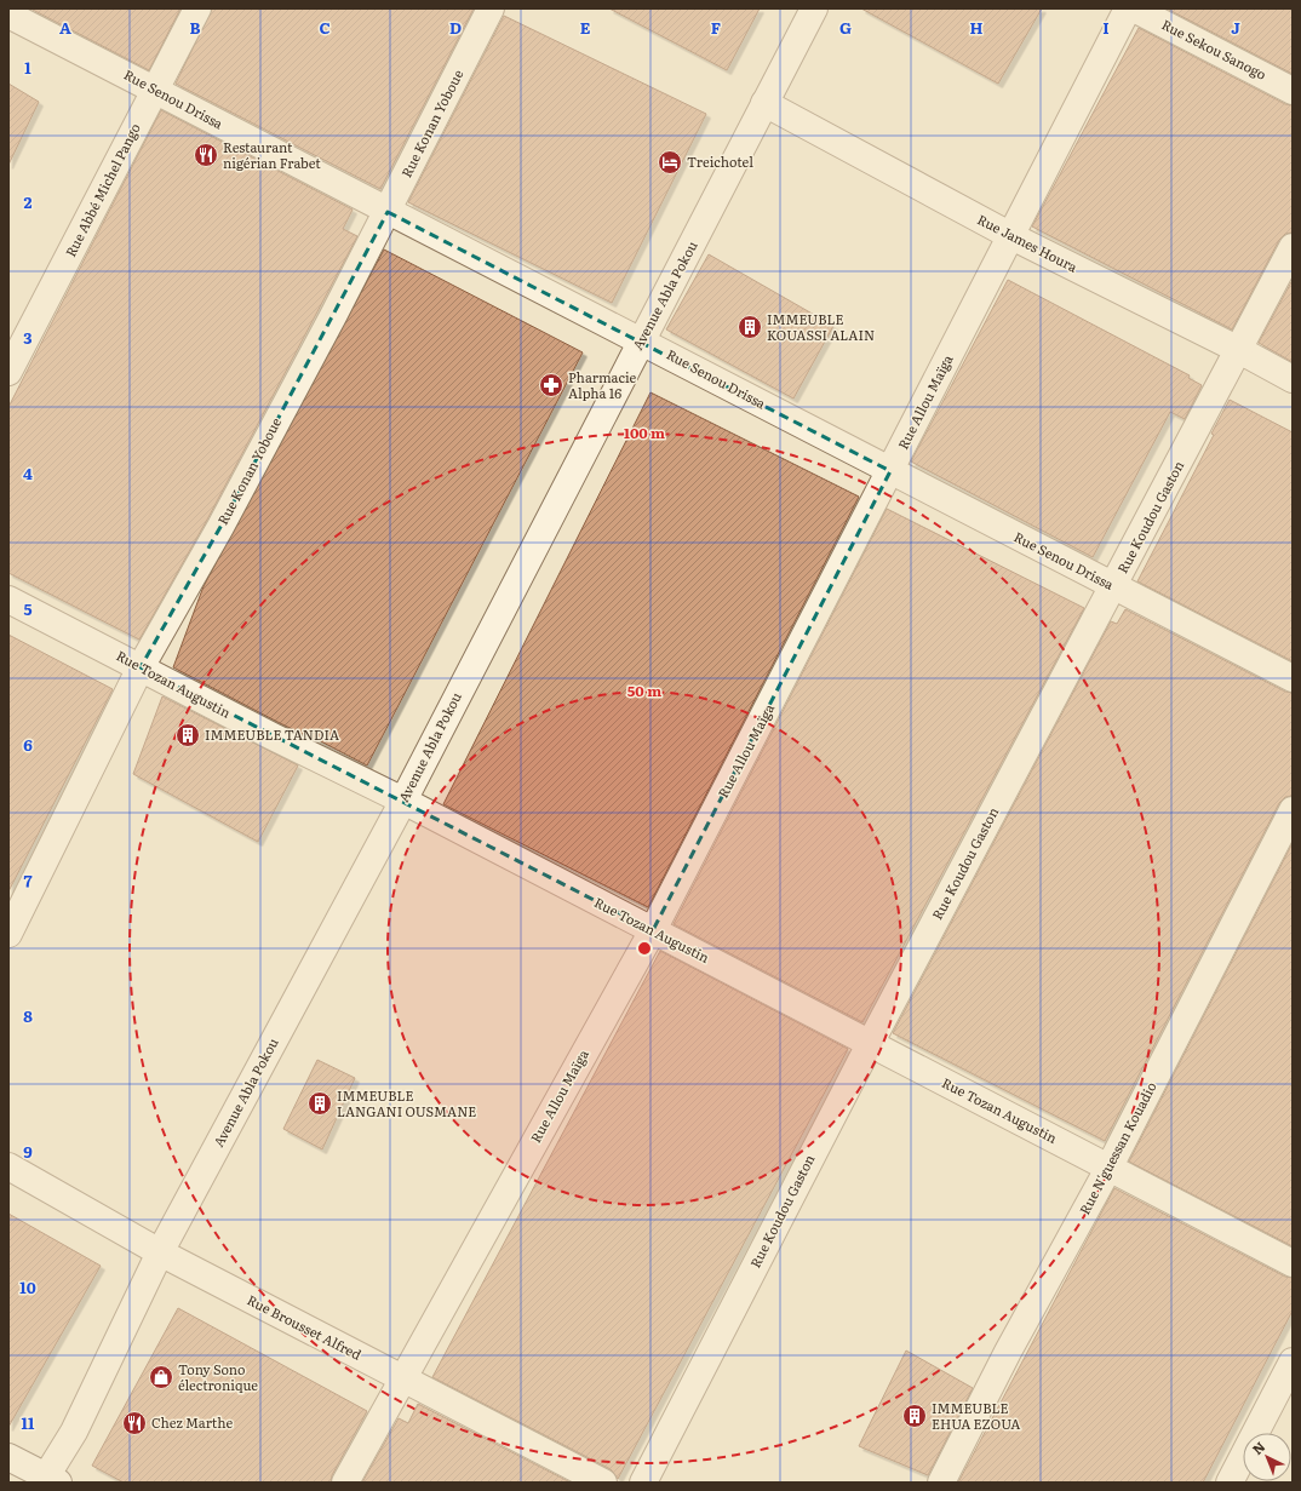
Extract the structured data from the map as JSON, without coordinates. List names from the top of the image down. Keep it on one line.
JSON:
{"streets":{"street":["Rue Sekou Sanogo","Rue Senou Drissa","Rue Konan Yoboue","Rue Abbé Michel Pango","Rue James Houra","Avenue Abla Pokou","Rue Allou Maïga","Rue Koudou Gaston","Rue Tozan Augustin","Rue N'guessan Kouadio","Rue Brousset Alfred"]},"crossings":[["Rue Senou Drissa","Rue Konan Yoboue"],["Rue Senou Drissa","Rue Abbé Michel Pango"],["Rue Senou Drissa","Avenue Abla Pokou"],["Rue Senou Drissa","Rue Allou Maïga"],["Rue Senou Drissa","Rue Koudou Gaston"],["Rue Konan Yoboue","Rue Tozan Augustin"],["Rue James Houra","Avenue Abla Pokou"],["Rue James Houra","Rue Allou Maïga"],["Rue James Houra","Rue Koudou Gaston"],["Avenue Abla Pokou","Rue Tozan Augustin"],["Avenue Abla Pokou","Rue Brousset Alfred"],["Rue Allou Maïga","Rue Tozan Augustin"],["Rue Allou Maïga","Rue Brousset Alfred"],["Rue Koudou Gaston","Rue Tozan Augustin"],["Rue Tozan Augustin","Rue N'guessan Kouadio"]],"places":{"restaurant":["Restaurant nigérian Frabet","Chez Marthe"],"hotel":["Treichotel"],"building":["IMMEUBLE KOUASSI ALAIN","IMMEUBLE TANDIA","IMMEUBLE LANGANI OUSMANE","IMMEUBLE EHUA EZOUA"],"pharmacy":["Pharmacie Alpha 16"],"shop":["Tony Sono électronique"]},"north":"top left","grid":{"columns":["A","B","C","D","E","F","G","H","I","J"],"rows":["1","2","3","4","5","6","7","8","9","10","11"]},"rings":["100 m","50 m"]}
